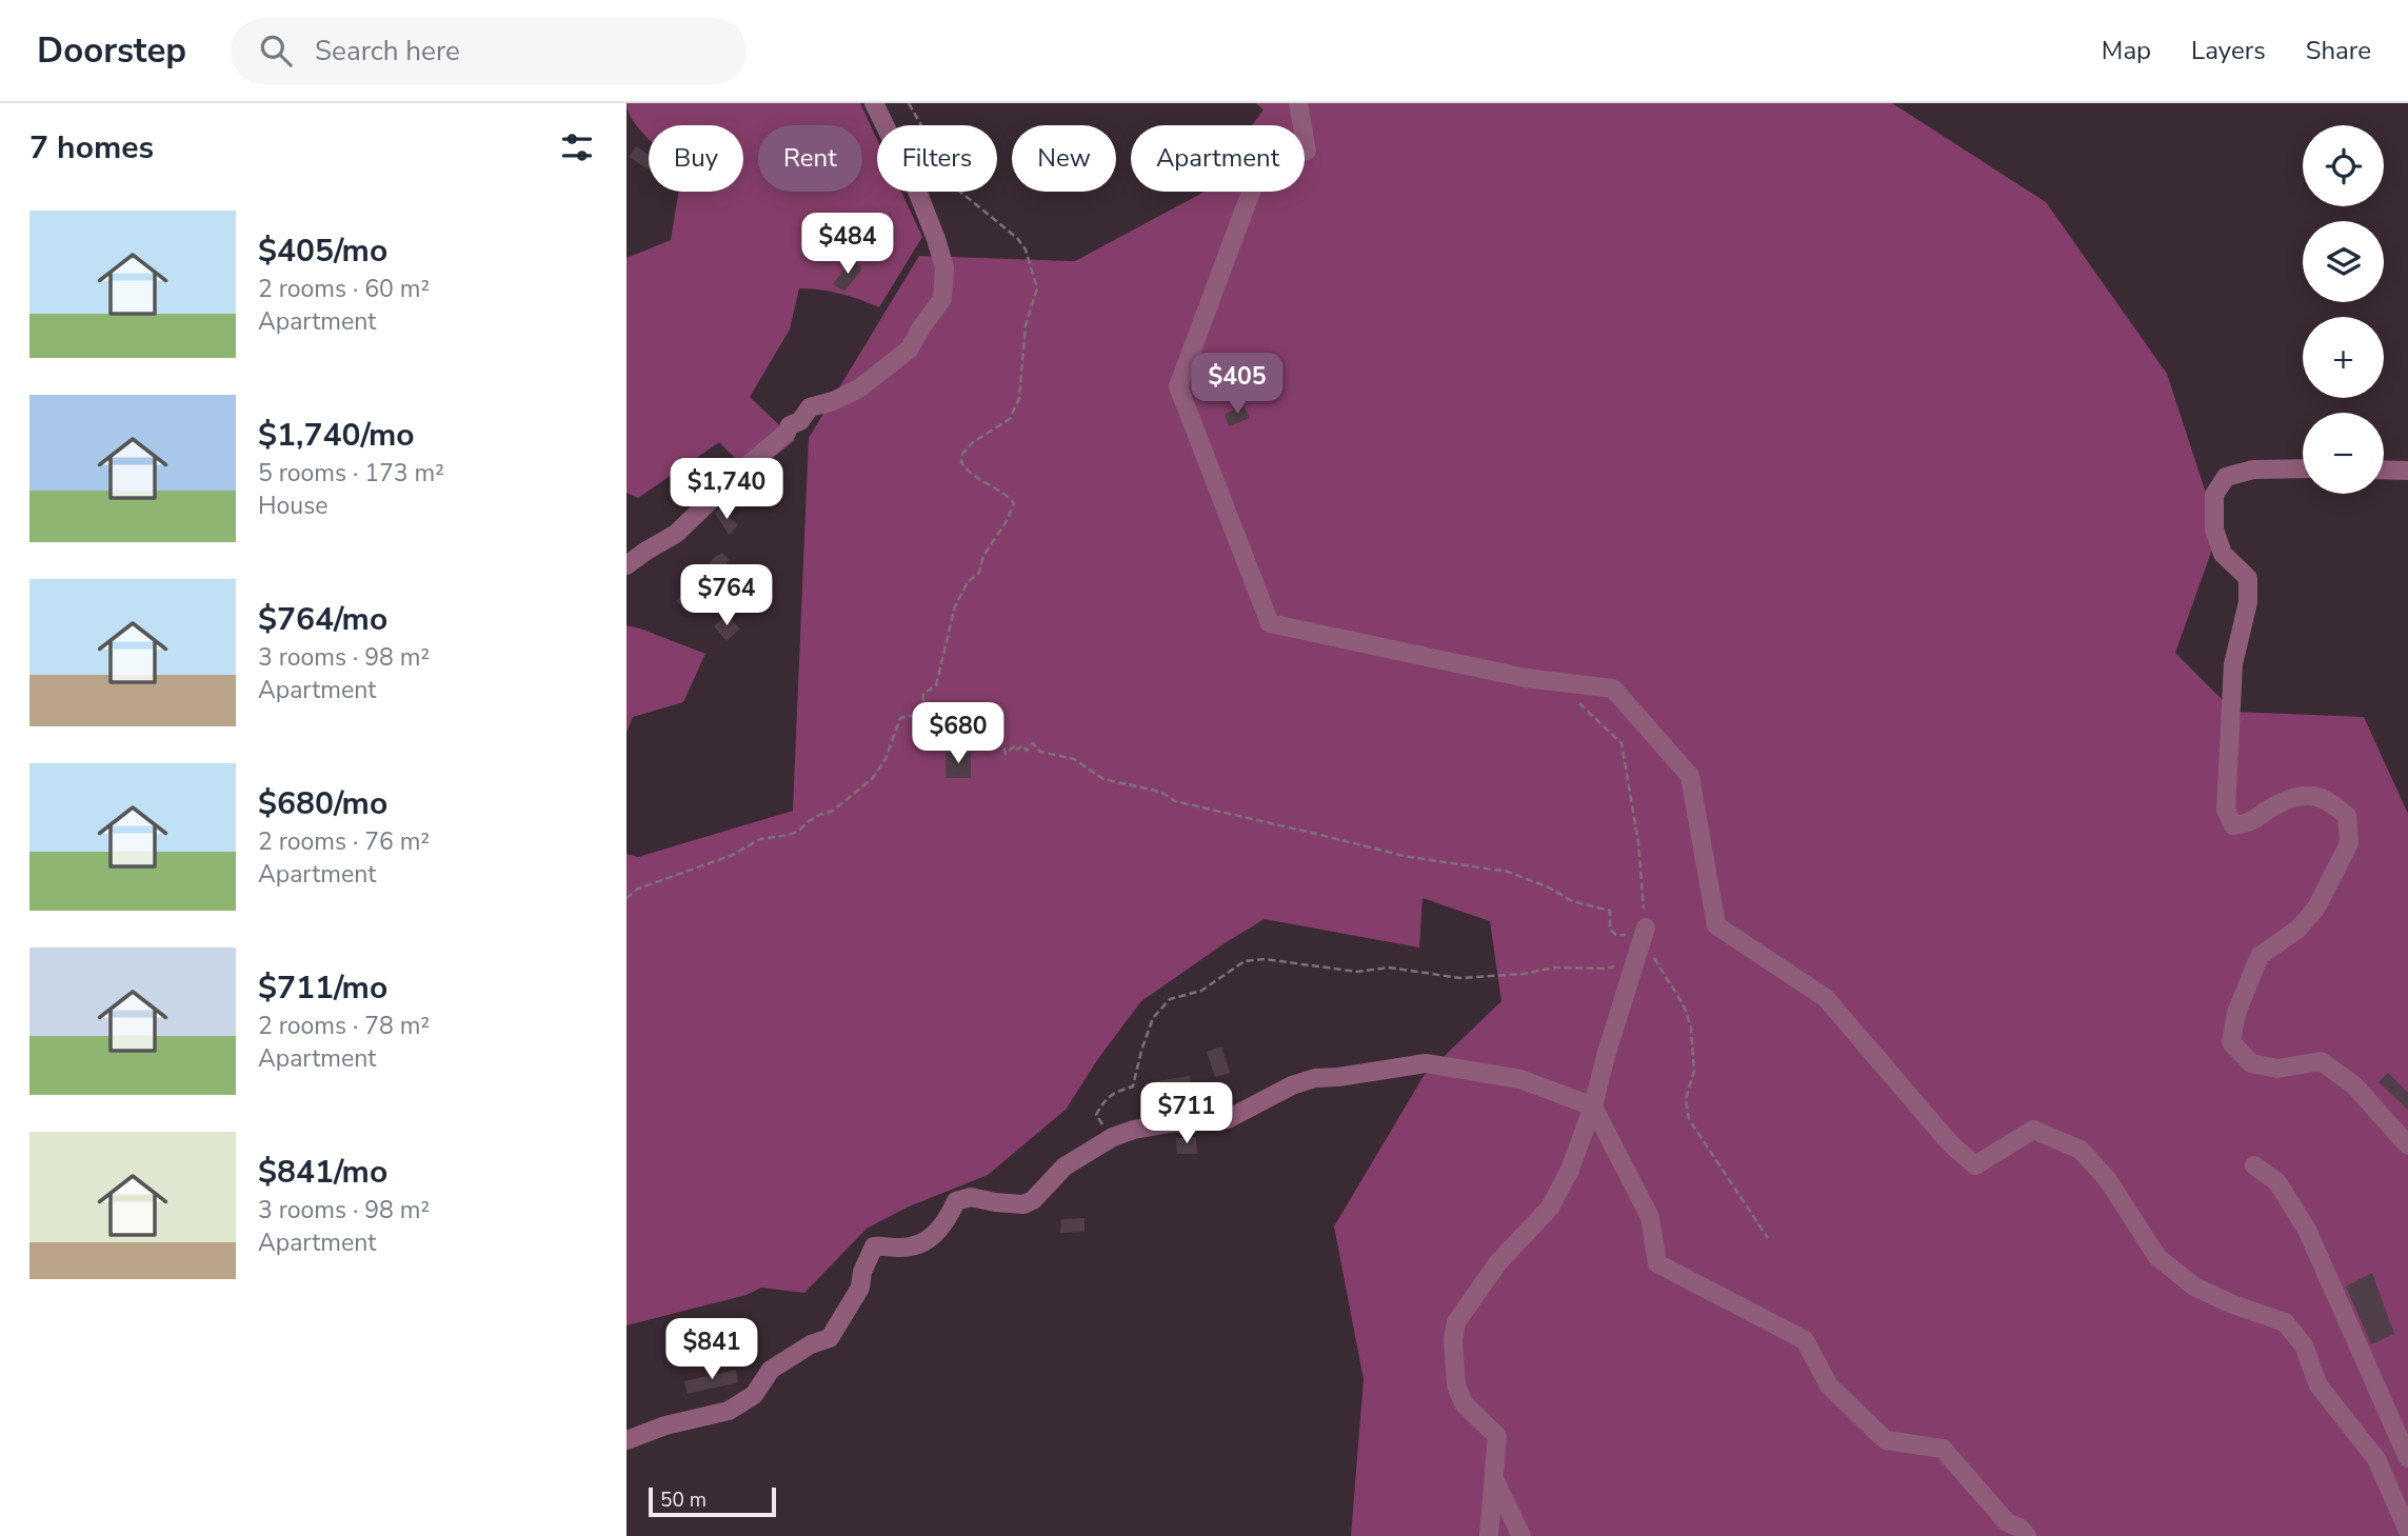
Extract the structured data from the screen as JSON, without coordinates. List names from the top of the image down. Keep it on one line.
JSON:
{"scale_bar":"50 m","page":{"header":"Doorstep","search":"Search here","nav":["Map","Layers","Share"],"heading":"7 homes","map_buttons":["+","−"],"chip":["Buy","Rent","Filters","New","Apartment"],"list":[{"name":"$405/mo","note":"2 rooms · 60 m² · Apartment"},{"name":"$1,740/mo","note":"5 rooms · 173 m² · House"},{"name":"$764/mo","note":"3 rooms · 98 m² · Apartment"},{"name":"$680/mo","note":"2 rooms · 76 m² · Apartment"},{"name":"$711/mo","note":"2 rooms · 78 m² · Apartment"},{"name":"$841/mo","note":"3 rooms · 98 m² · Apartment"}],"price":["$484","$405","$1,740","$764","$680","$711","$841"],"scale":"50 m"}}
